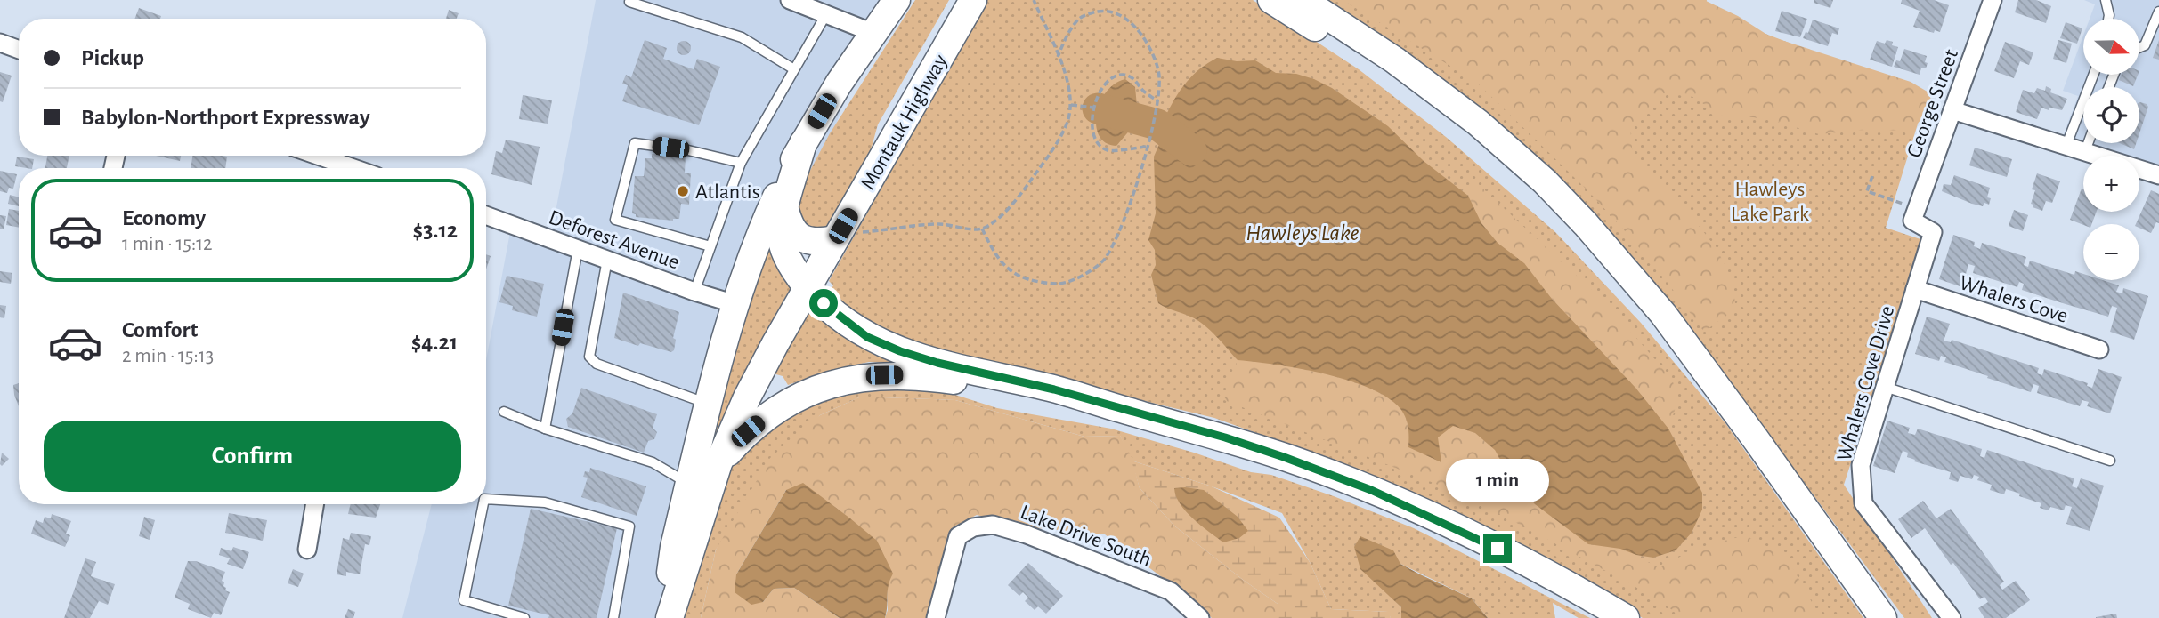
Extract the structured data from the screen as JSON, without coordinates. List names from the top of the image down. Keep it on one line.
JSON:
{"streets":{"main road":["Montauk Highway"],"street":["George Street","Deforest Avenue","Whalers Cove","Whalers Cove Drive","Lake Drive South"]},"crossings":[["George Street","Whalers Cove Drive"],["Whalers Cove","Whalers Cove Drive"]],"water":["Hawleys Lake"],"parks":["Hawleys Lake Park"],"places":["Atlantis"],"north":"right","page":{"map_buttons":["+","−"],"banner":["Pickup","Babylon-Northport Expressway"],"list":[{"name":"Economy","note":"1 min · 15:12","value":"$3.12"},{"name":"Comfort","note":"2 min · 15:13","value":"$4.21"}],"buttons":"Confirm","bubble":"1 min"}}
